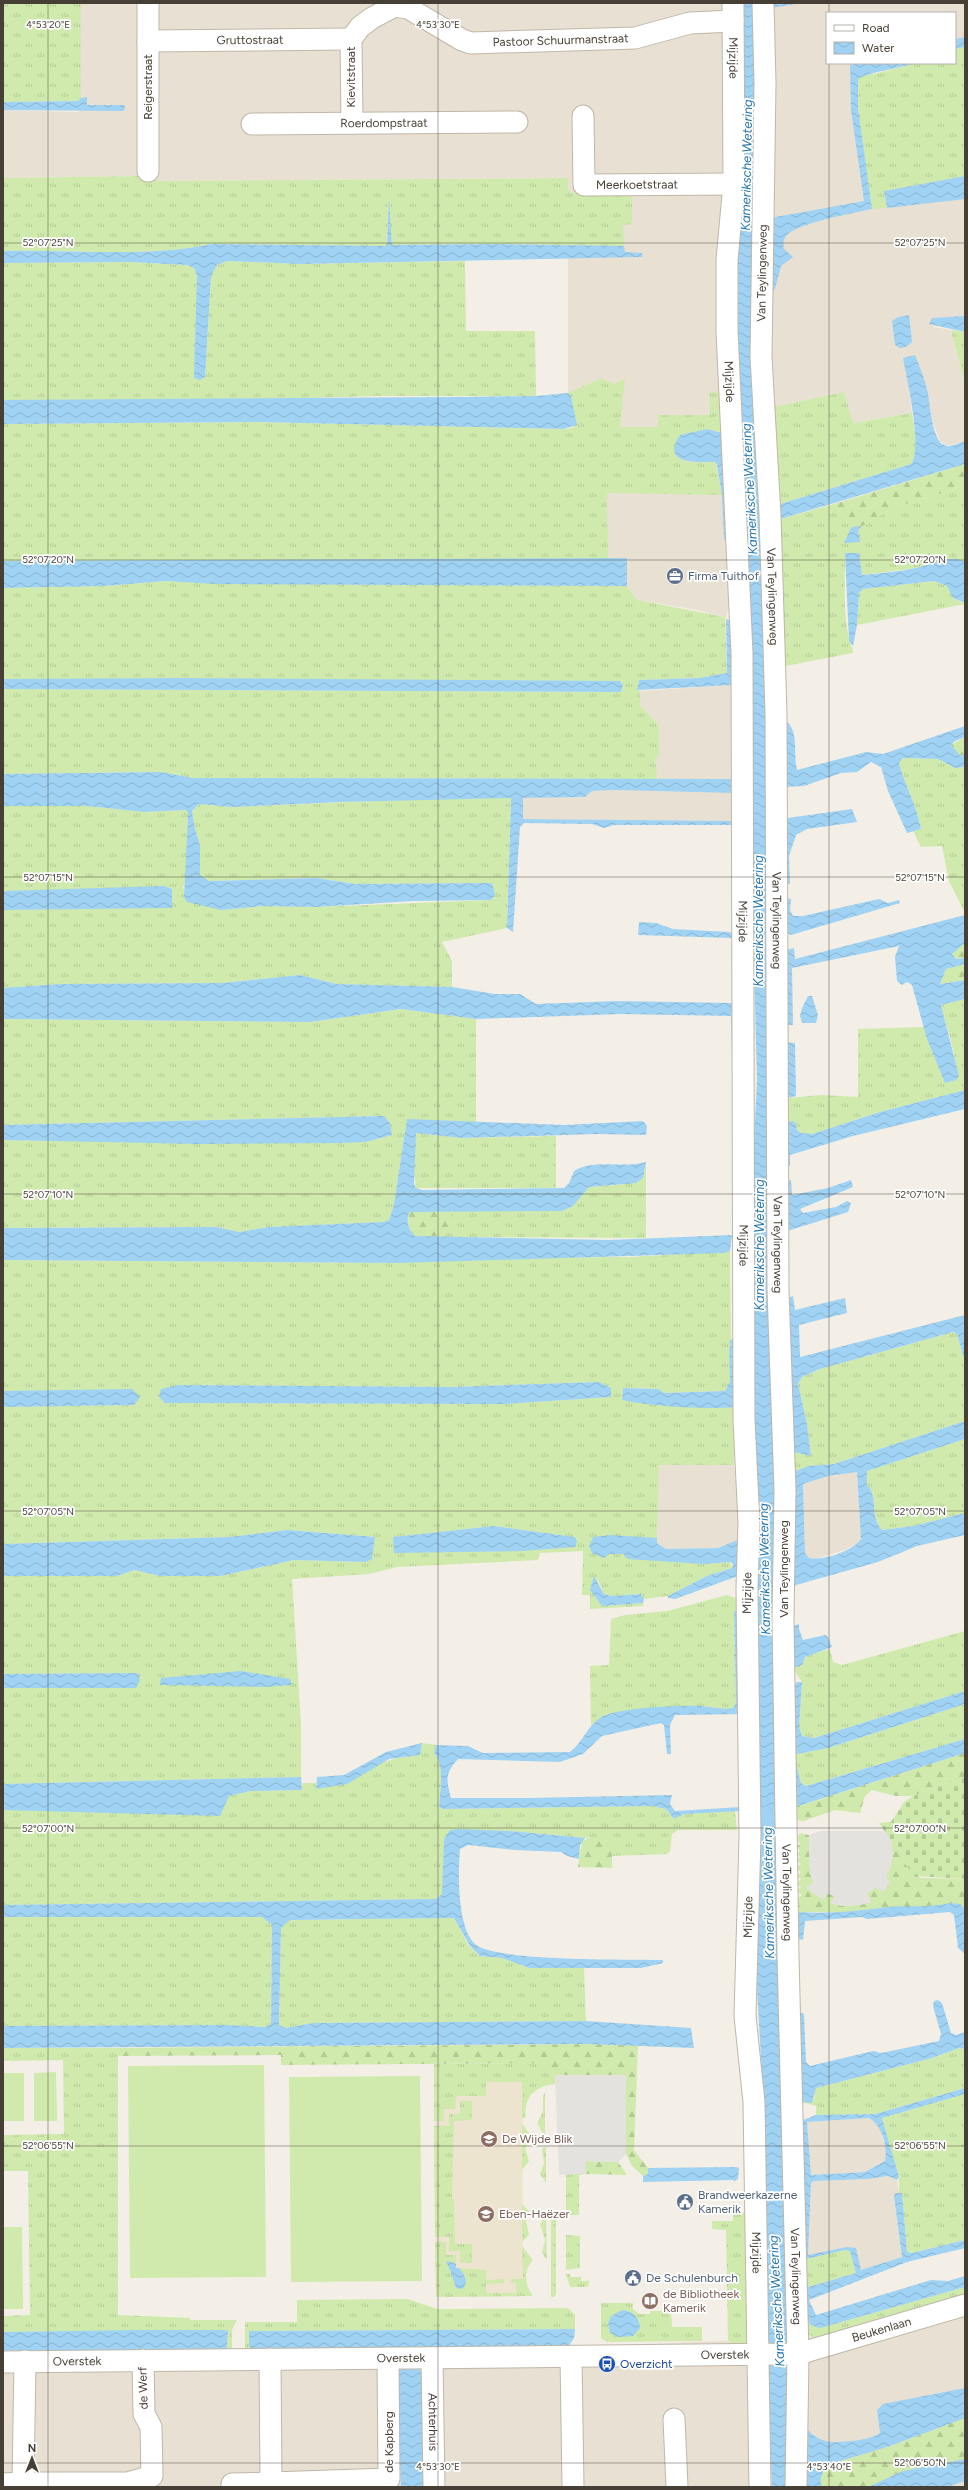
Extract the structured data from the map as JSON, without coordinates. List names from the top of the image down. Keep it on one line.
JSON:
{"streets":{"street":["Gruttostraat","Pastoor Schuurmanstraat","Mijzijde","Kievitstraat","Reigerstraat","Roerdompstraat","Meerkoetstraat","Van Teylingenweg","Beukenlaan","Overstek","de Werf","Achterhuis","de Kapberg"]},"crossings":[["Gruttostraat","Kievitstraat"],["Gruttostraat","Reigerstraat"],["Pastoor Schuurmanstraat","Mijzijde"],["Pastoor Schuurmanstraat","Kievitstraat"],["Mijzijde","Meerkoetstraat"],["Mijzijde","Overstek"],["Kievitstraat","Roerdompstraat"],["Van Teylingenweg","Beukenlaan"],["Van Teylingenweg","Overstek"],["Beukenlaan","Overstek"],["Overstek","de Werf"],["Overstek","Achterhuis"],["Overstek","de Kapberg"]],"water":["Kameriksche Wetering"],"places":{"office":["Firma Tuithof"],"school or university":["De Wijde Blik","Eben-Haëzer"],"public building":["Brandweerkazerne Kamerik","De Schulenburch"],"library":["de Bibliotheek Kamerik"],"bus stop":["Overzicht"]},"legend":["Road","Water"],"north":"top","coordinates":["4°53'20\"E","4°53'30\"E","52°07'25\"N","52°07'20\"N","52°07'15\"N","52°07'10\"N","52°07'05\"N","52°07'00\"N","52°06'55\"N","52°06'50\"N","4°53'40\"E"]}
